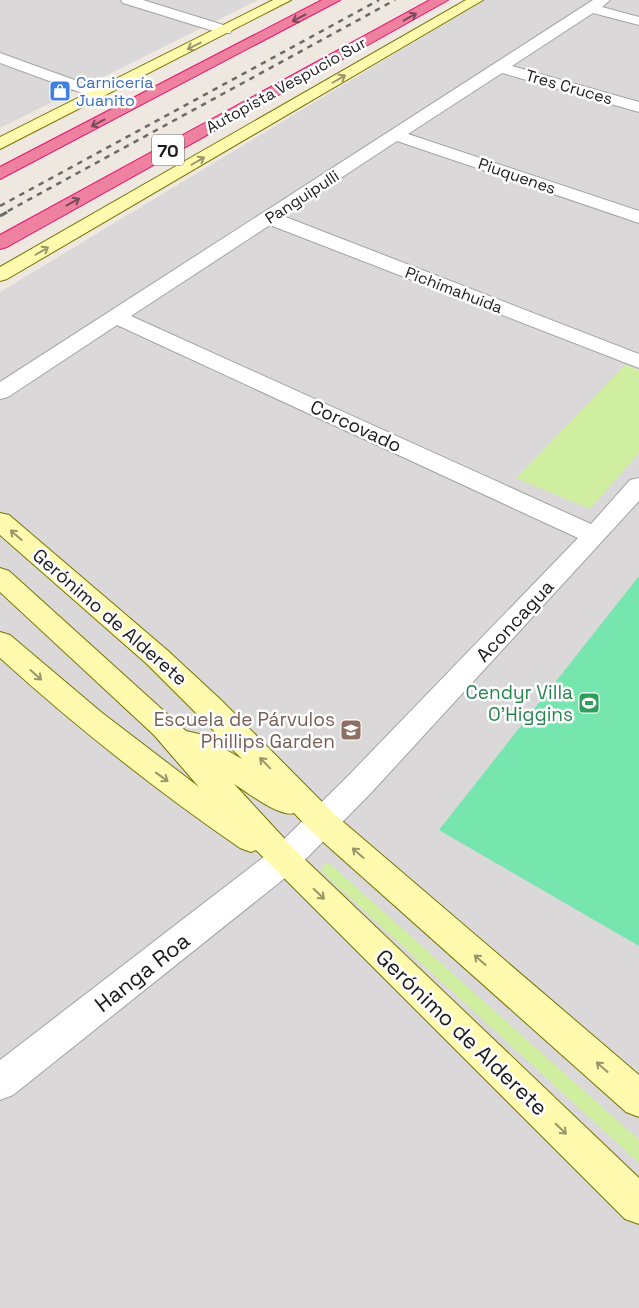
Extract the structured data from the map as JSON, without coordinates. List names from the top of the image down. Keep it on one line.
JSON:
{"streets":{"highway":["Autopista Vespucio Sur","70"],"main road":["Gerónimo de Alderete"],"street":["Tres Cruces","Piuquenes","Panguipulli","Pichimahuida","Corcovado","Aconcagua","Hanga Roa"]},"crossings":[["Tres Cruces","Panguipulli"],["Piuquenes","Panguipulli"],["Panguipulli","Pichimahuida"],["Panguipulli","Corcovado"],["Corcovado","Aconcagua"],["Gerónimo de Alderete","Aconcagua"],["Gerónimo de Alderete","Hanga Roa"],["Aconcagua","Hanga Roa"]],"places":{"shop":["Carnicería Juanito"],"sports":["Cendyr Villa O'Higgins"],"school or university":["Escuela de Párvulos Phillips Garden"]}}
